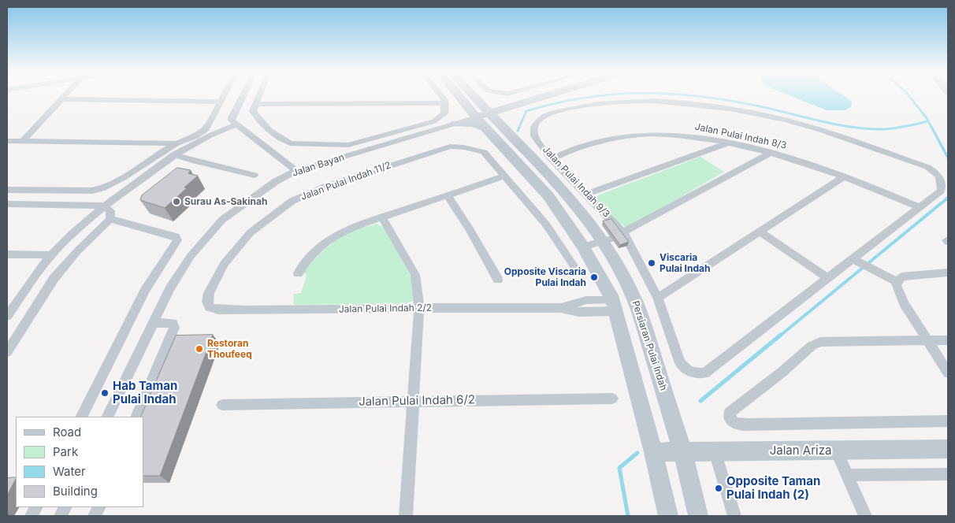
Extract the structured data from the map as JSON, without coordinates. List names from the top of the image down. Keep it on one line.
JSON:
{"streets":{"main road":["Jalan Bayan","Persiaran Pulai Indah","Jalan Ariza"],"street":["Jalan Pulai Indah 8/3","Jalan Pulai Indah 11/2","Jalan Pulai Indah 9/3","Jalan Pulai Indah 2/2","Jalan Pulai Indah 6/2"]},"crossings":[["Jalan Pulai Indah 8/3","Jalan Pulai Indah 9/3"],["Jalan Bayan","Persiaran Pulai Indah"],["Jalan Pulai Indah 11/2","Jalan Pulai Indah 2/2"],["Jalan Pulai Indah 9/3","Persiaran Pulai Indah"],["Jalan Pulai Indah 2/2","Persiaran Pulai Indah"],["Persiaran Pulai Indah","Jalan Ariza"]],"places":["Surau As-Sakinah","Viscaria Pulai Indah","Opposite Viscaria Pulai Indah","Restoran Thoufeeq","Hab Taman Pulai Indah","Opposite Taman Pulai Indah (2)"],"legend":["Road","Park","Water","Building"]}
